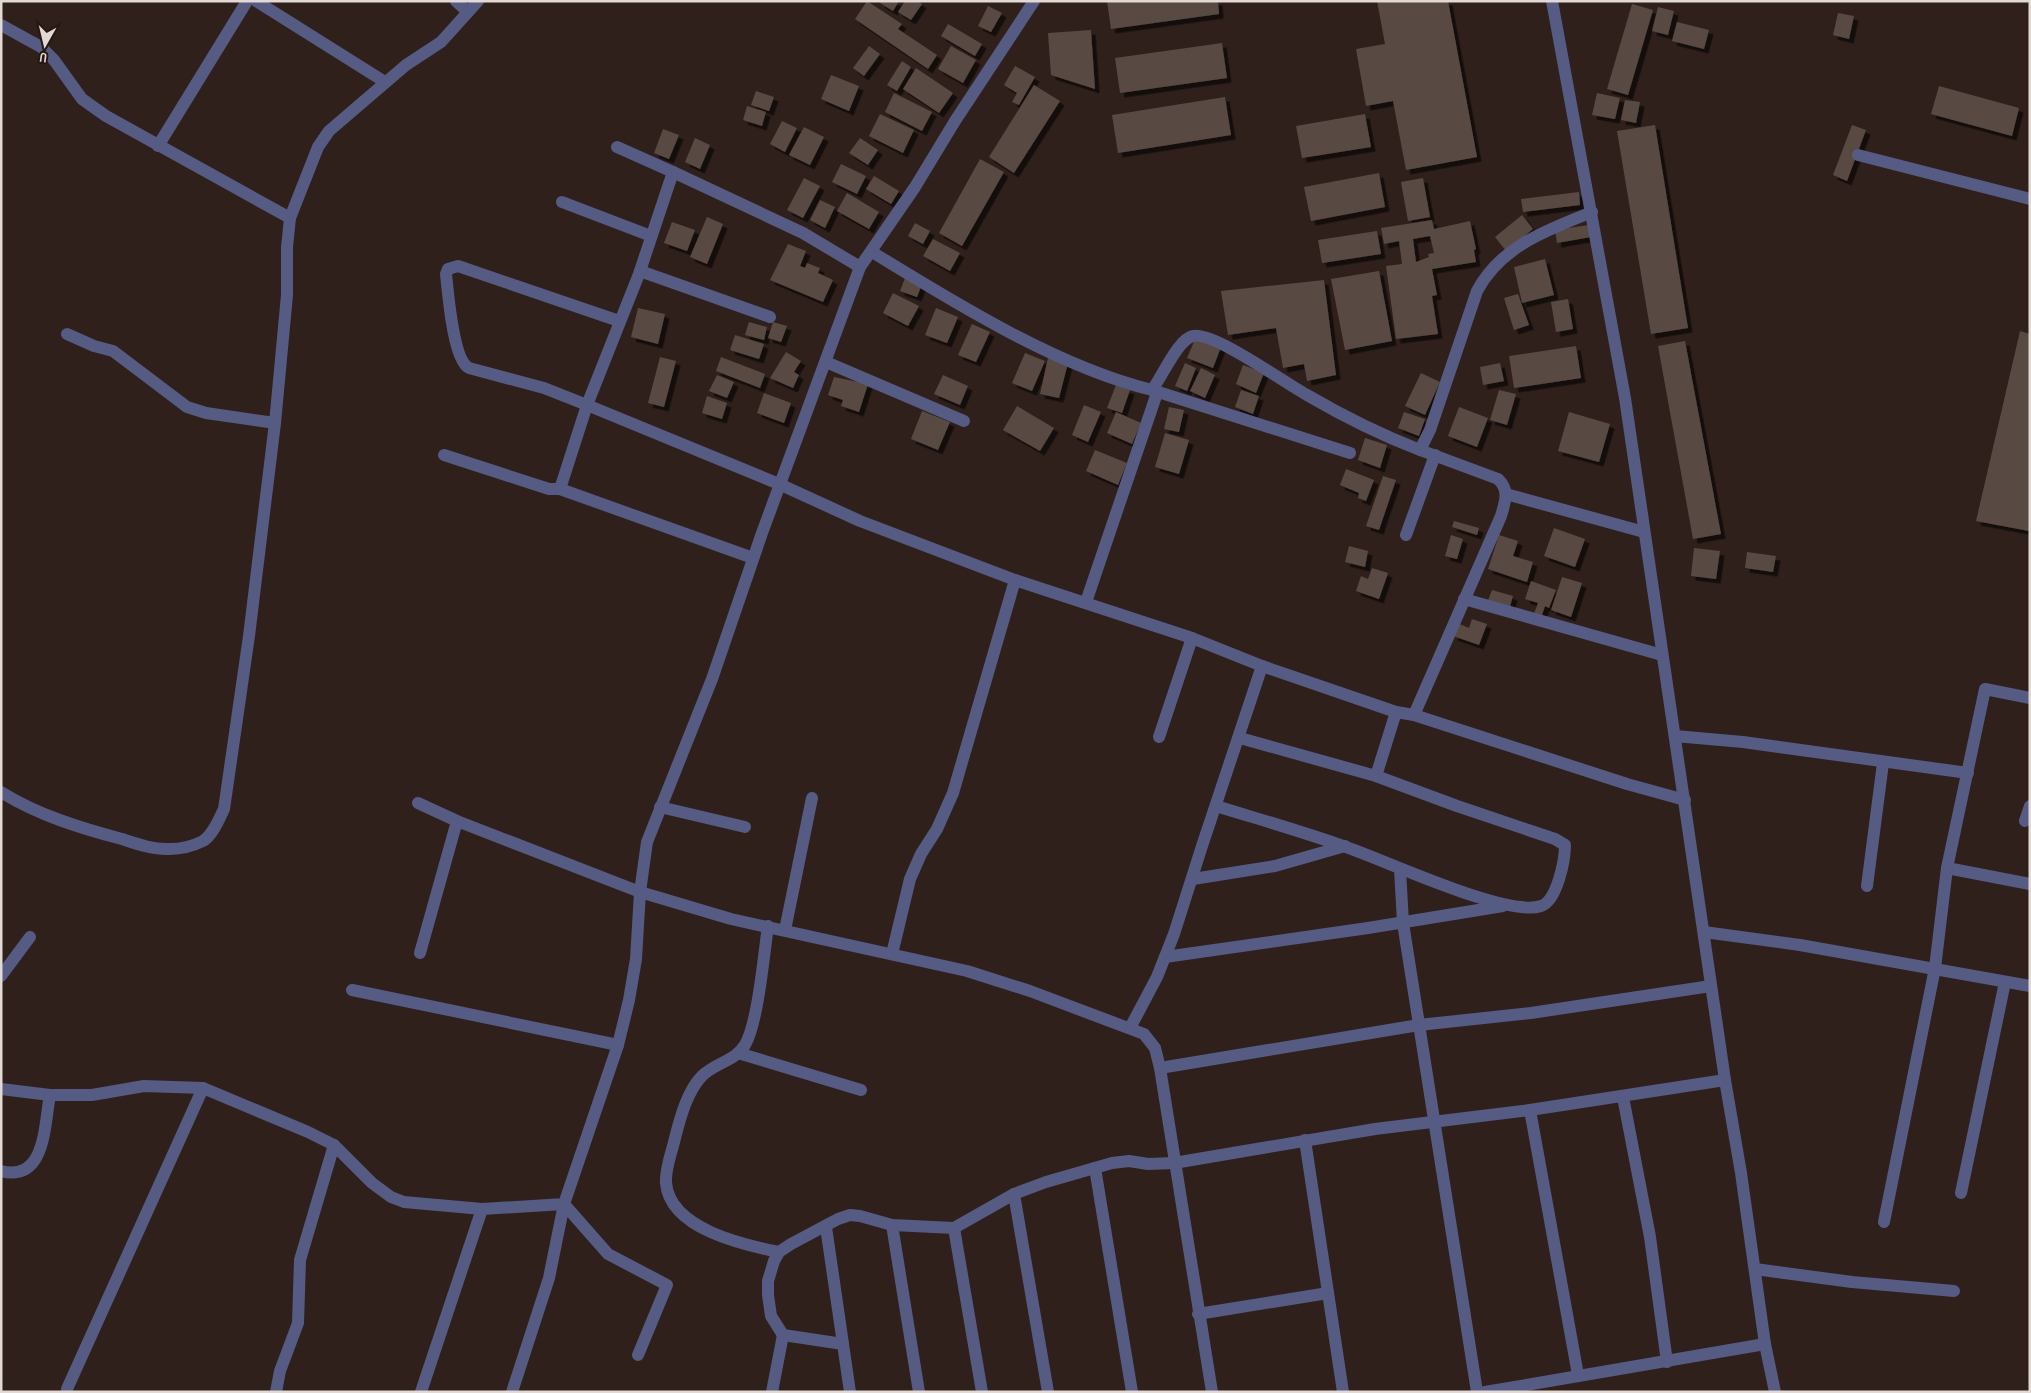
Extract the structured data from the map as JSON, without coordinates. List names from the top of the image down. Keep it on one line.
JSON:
{"north":"bottom"}
